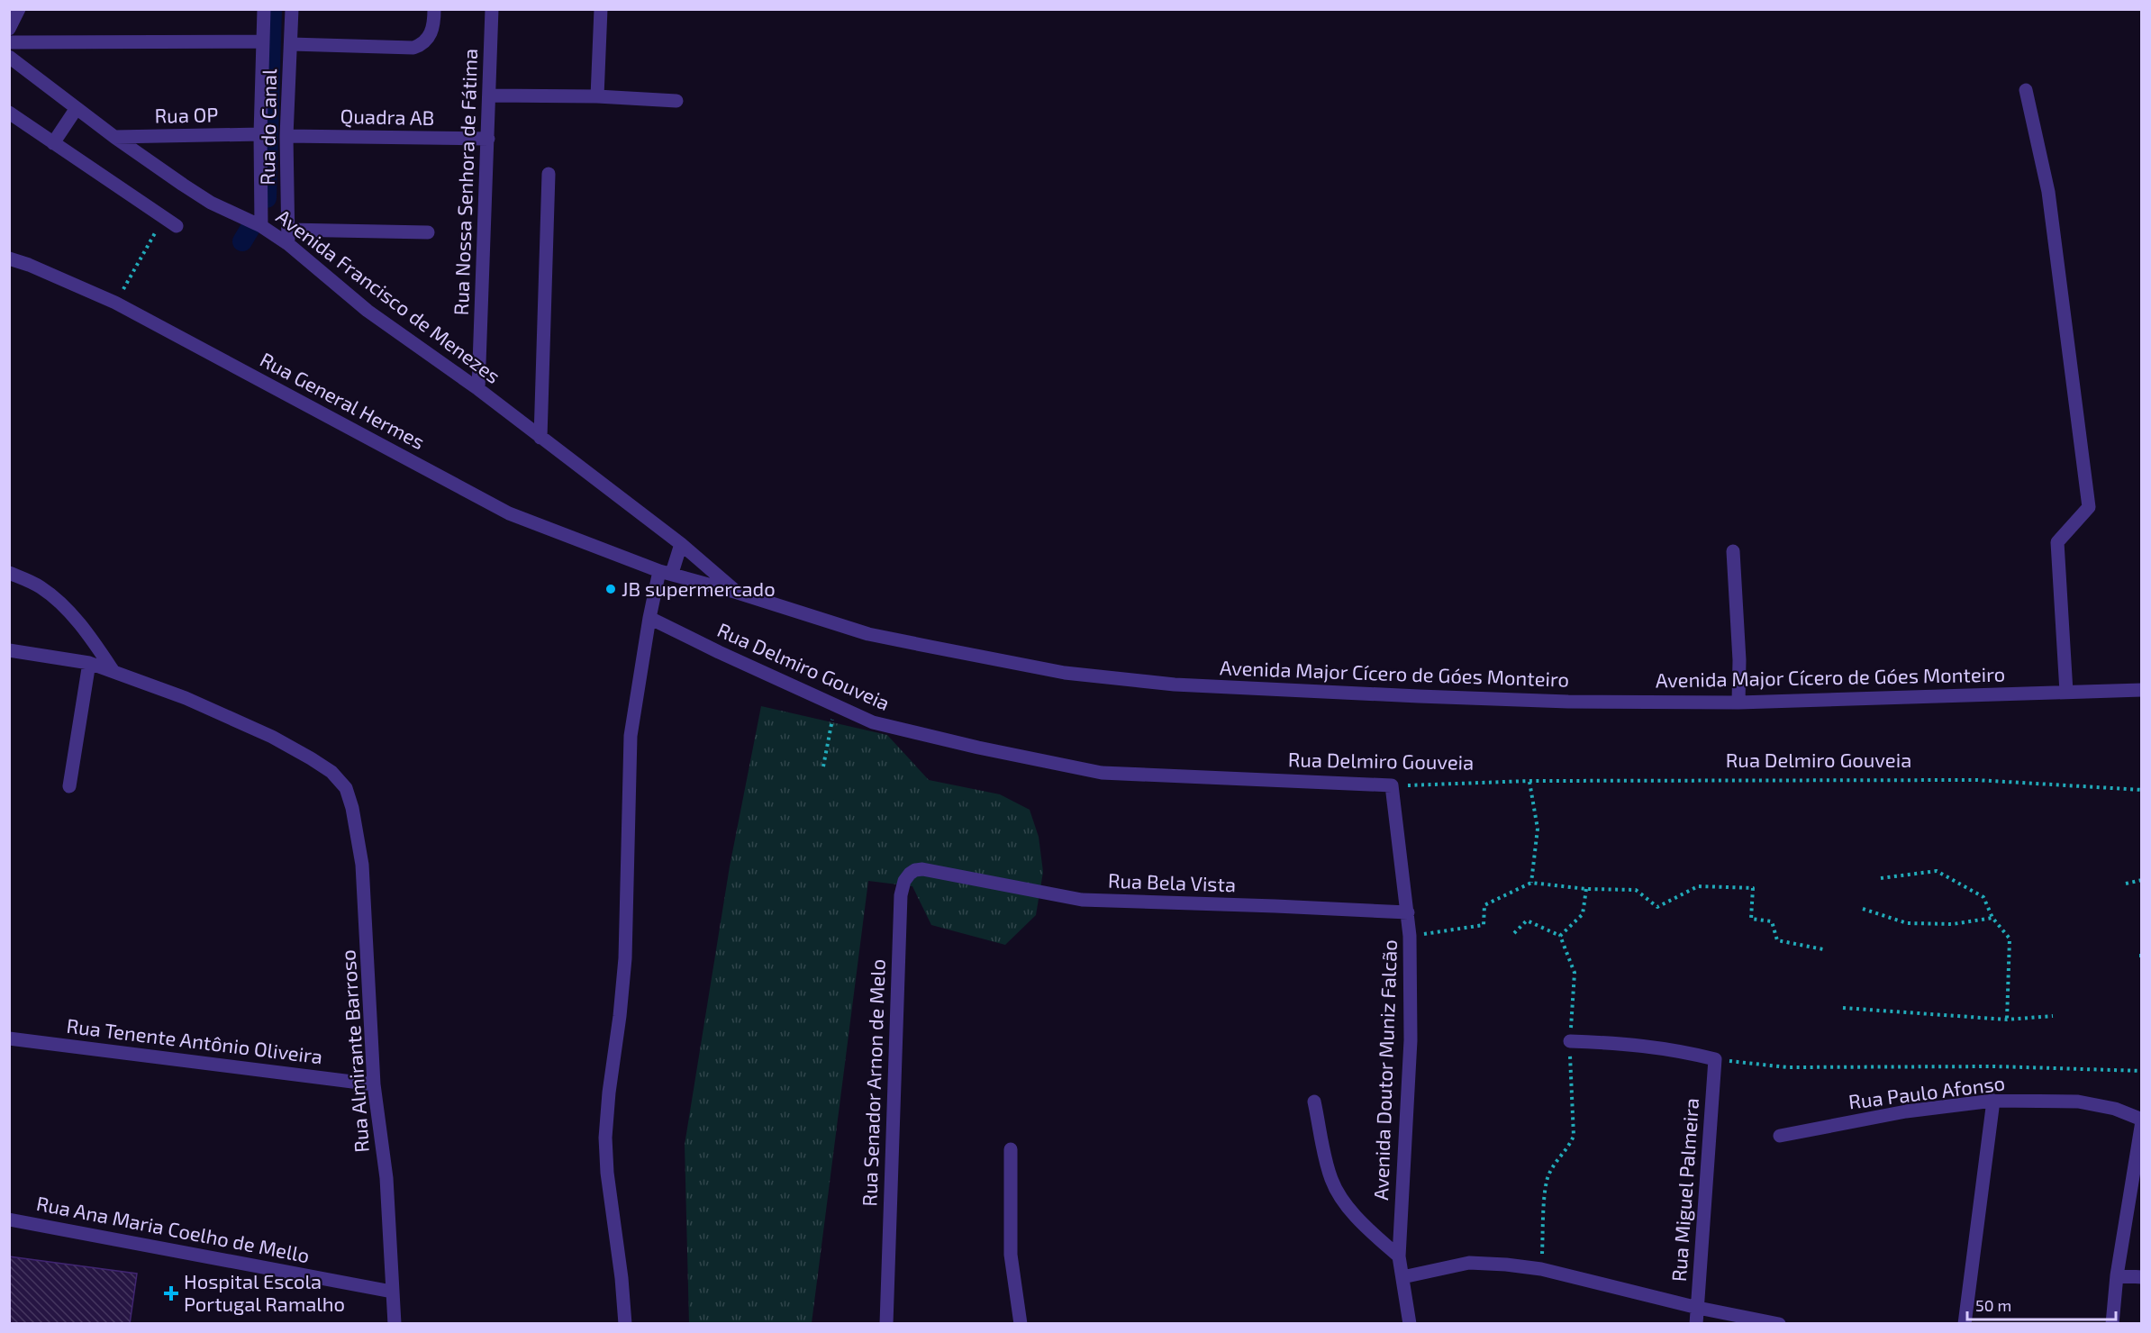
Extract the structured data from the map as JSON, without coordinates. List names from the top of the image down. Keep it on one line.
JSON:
{"streets":{"street":["Rua OP","Quadra AB","Rua do Canal","Rua Nossa Senhora de Fátima","Avenida Francisco de Menezes","Rua General Hermes","Rua Delmiro Gouveia","Avenida Major Cícero de Góes Monteiro","Rua Bela Vista","Rua Tenente Antônio Oliveira","Rua Almirante Barroso","Avenida Doutor Muniz Falcão","Rua Senador Arnon de Melo","Rua Paulo Afonso","Rua Miguel Palmeira","Rua Ana Maria Coelho de Mello"]},"crossings":[["Rua OP","Rua do Canal"],["Rua OP","Avenida Francisco de Menezes"],["Quadra AB","Rua do Canal"],["Quadra AB","Rua Nossa Senhora de Fátima"],["Rua do Canal","Avenida Francisco de Menezes"],["Rua Nossa Senhora de Fátima","Avenida Francisco de Menezes"],["Avenida Francisco de Menezes","Avenida Major Cícero de Góes Monteiro"],["Rua General Hermes","Avenida Major Cícero de Góes Monteiro"],["Rua Delmiro Gouveia","Avenida Doutor Muniz Falcão"],["Rua Bela Vista","Avenida Doutor Muniz Falcão"],["Rua Bela Vista","Rua Senador Arnon de Melo"],["Rua Tenente Antônio Oliveira","Rua Almirante Barroso"],["Rua Almirante Barroso","Rua Ana Maria Coelho de Mello"]],"places":{"other":["JB supermercado"],"health":["Hospital Escola Portugal Ramalho"]},"scale_bar":"50 m"}
